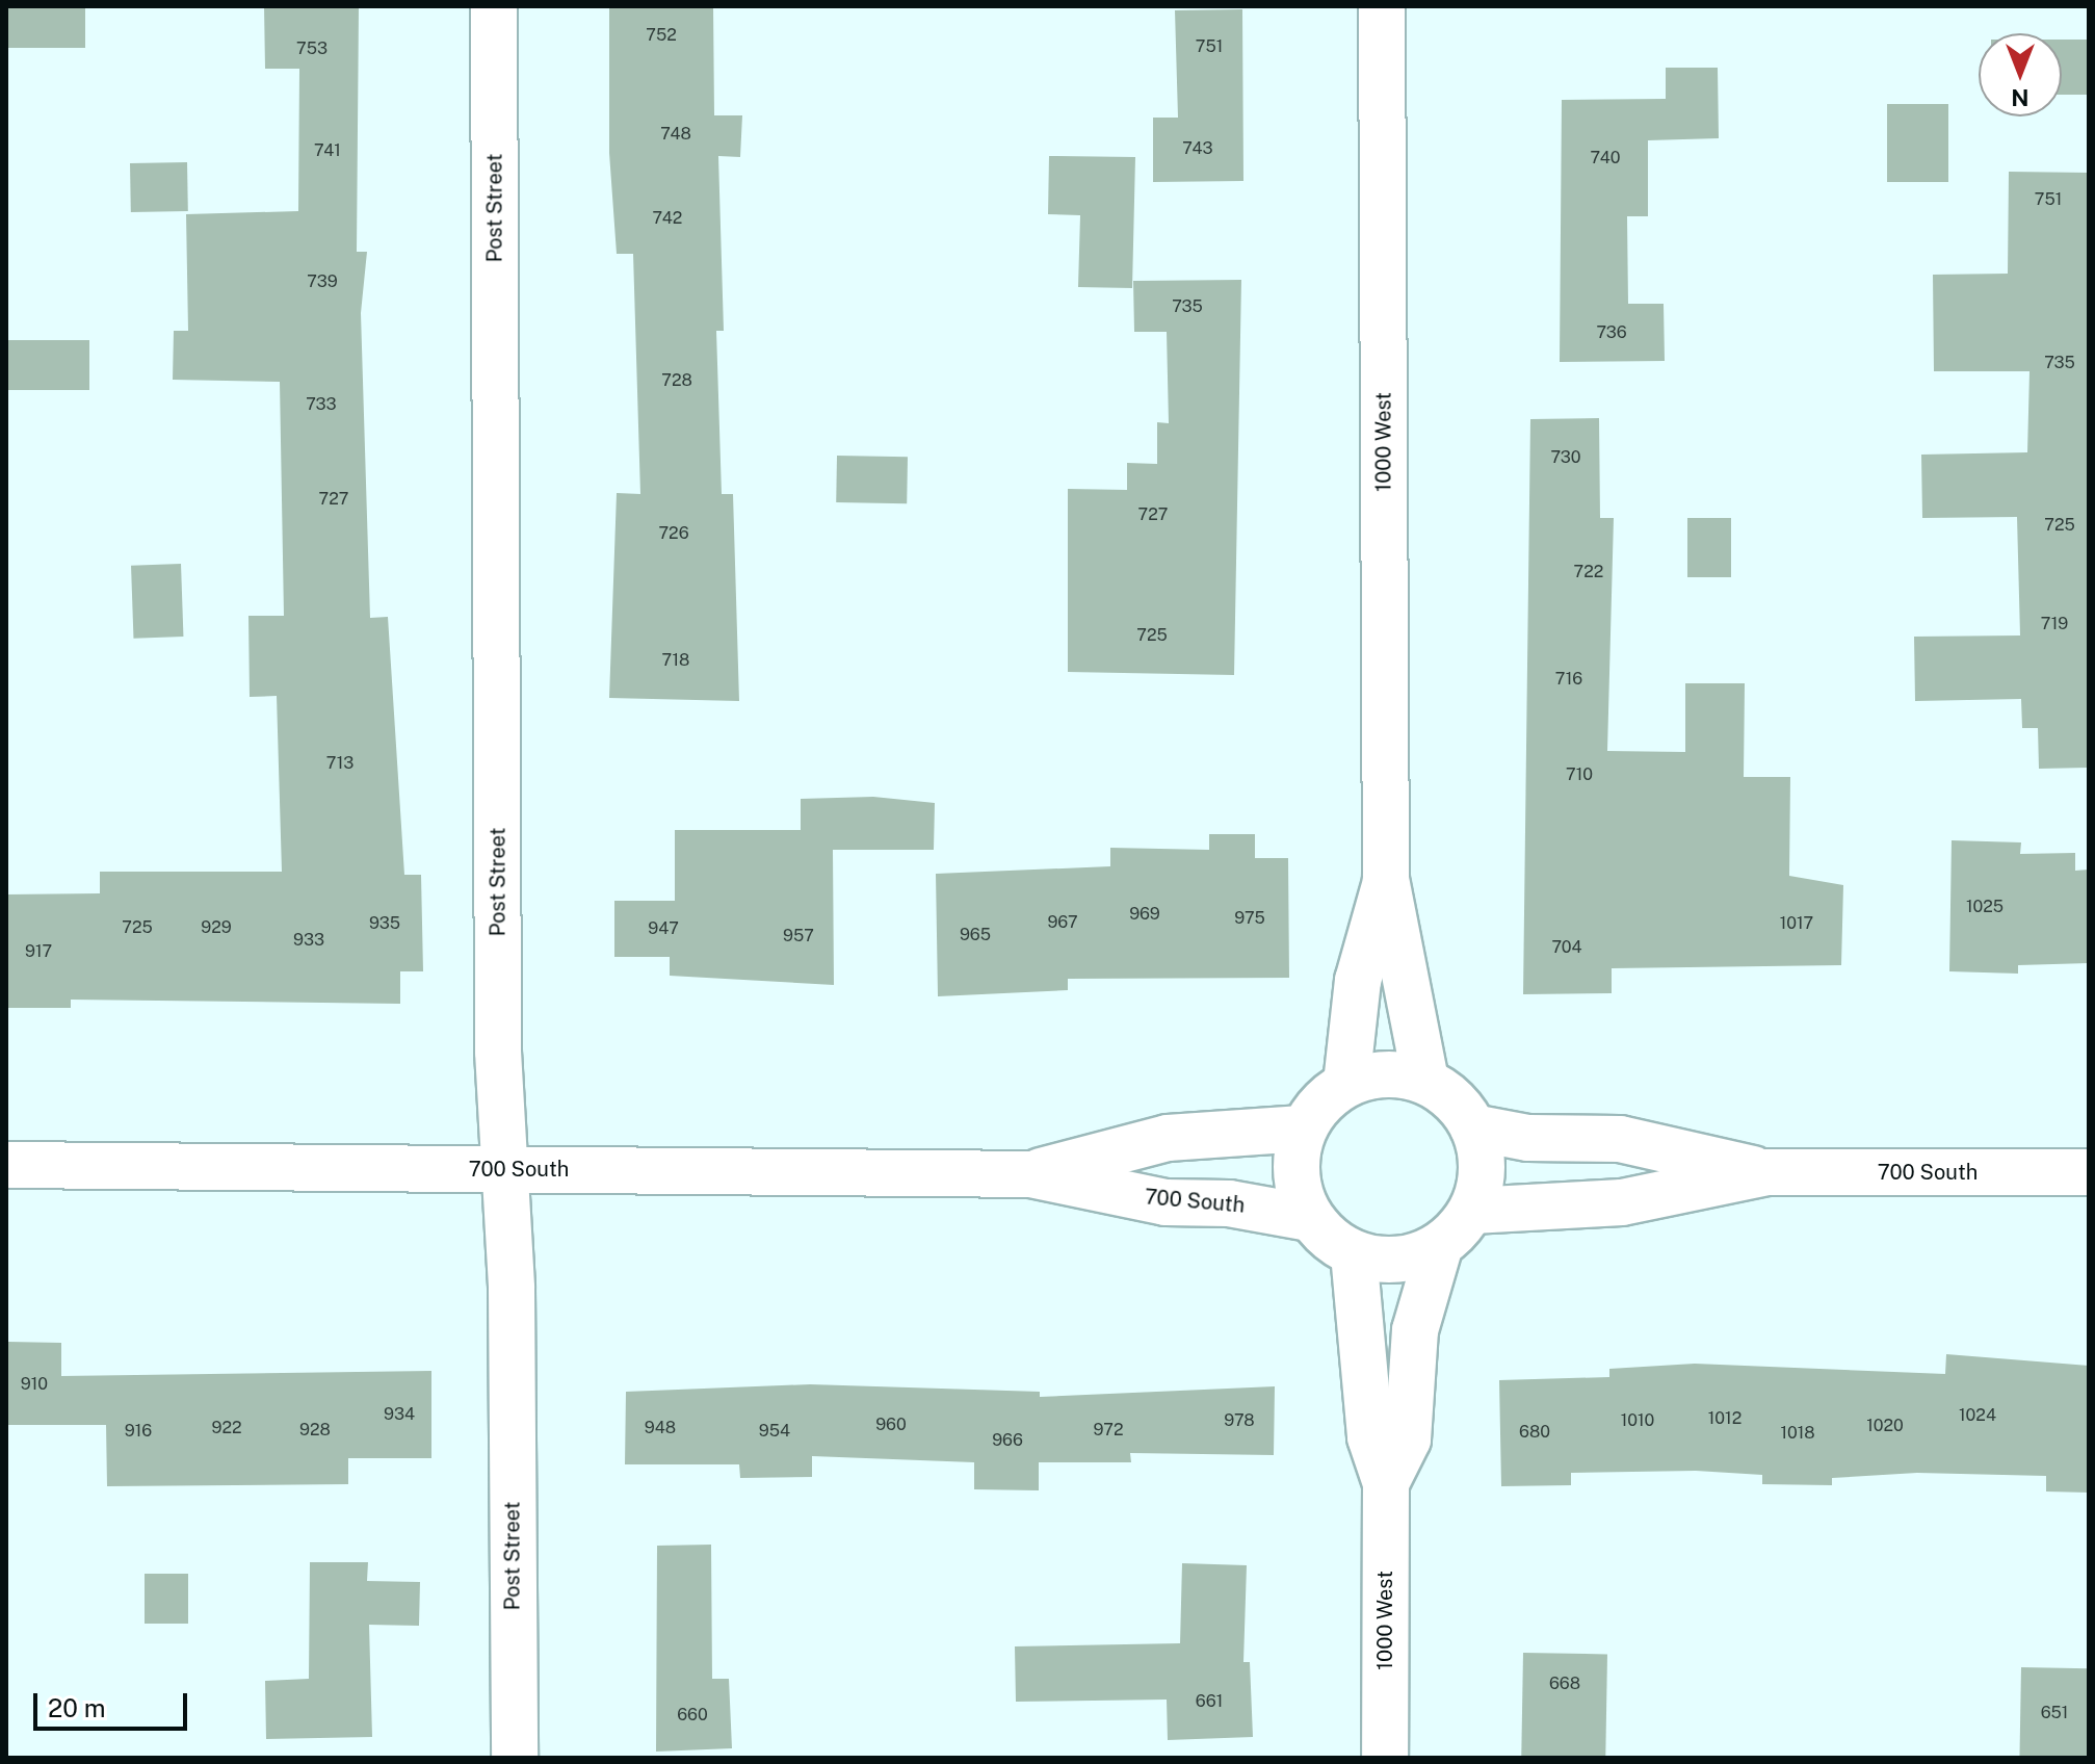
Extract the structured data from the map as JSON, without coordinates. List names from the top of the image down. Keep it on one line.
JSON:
{"streets":{"street":["Post Street","1000 West","700 South"]},"crossings":[["Post Street","700 South"],["1000 West","700 South"]],"house_numbers":["752","751","753","748","743","741","740","751","742","739","735","736","735","728","733","730","727","727","725","726","722","719","725","718","716","713","710","1025","969","975","967","935","1017","725","929","947","965","957","933","704","917","910","934","1024","1012","978","1010","960","1020","922","948","928","972","916","954","680","1018","966","668","661","651","660"],"scale_bar":"20 m","north":"bottom"}
